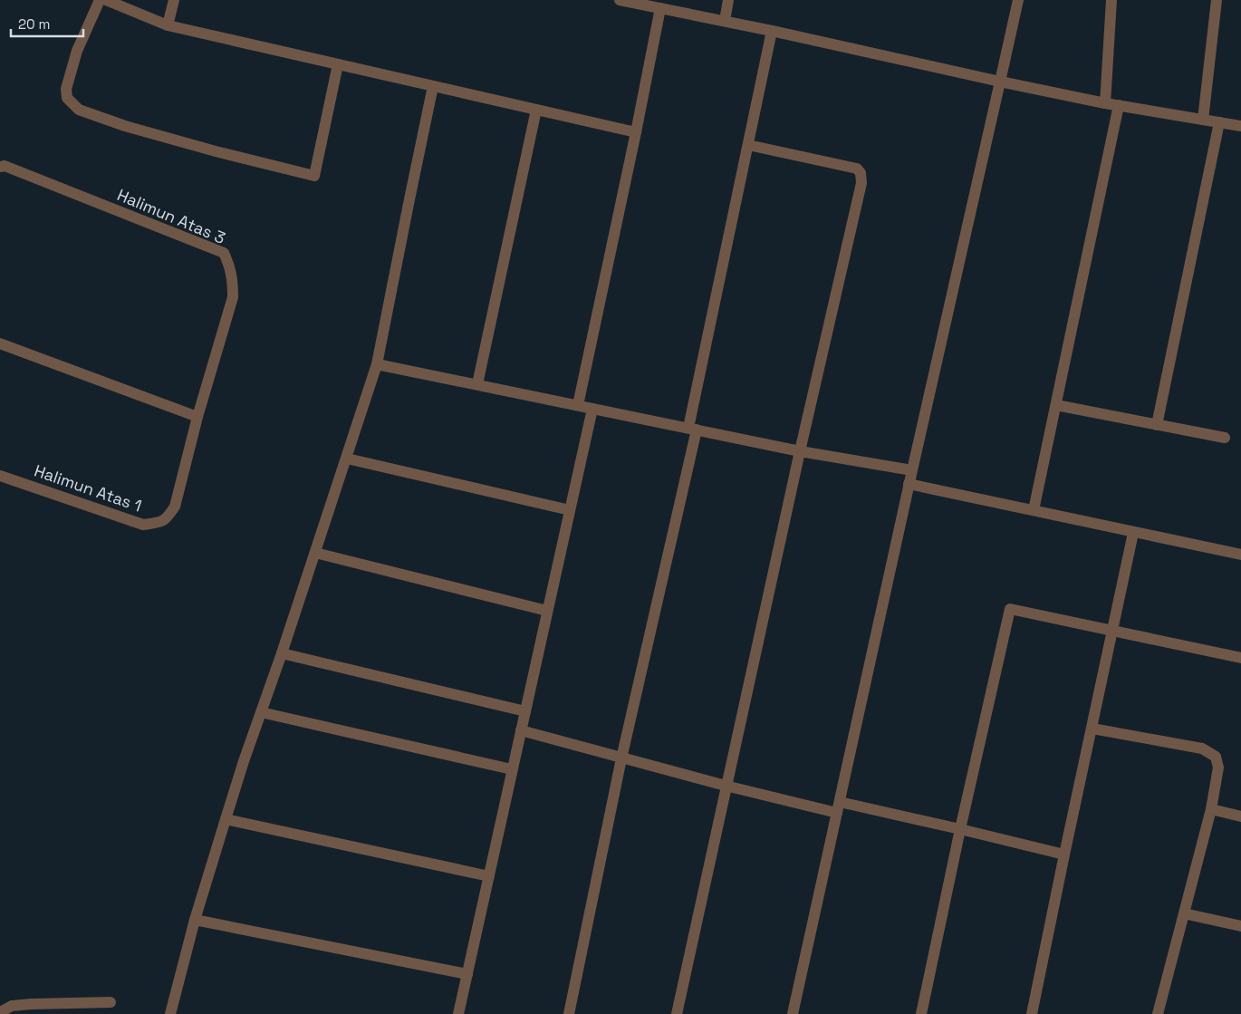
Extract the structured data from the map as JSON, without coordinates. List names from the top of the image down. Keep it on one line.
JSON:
{"streets":{"street":["Halimun Atas 3","Halimun Atas 1"]},"crossings":[["Halimun Atas 3","Halimun Atas 1"]],"scale_bar":"20 m"}
